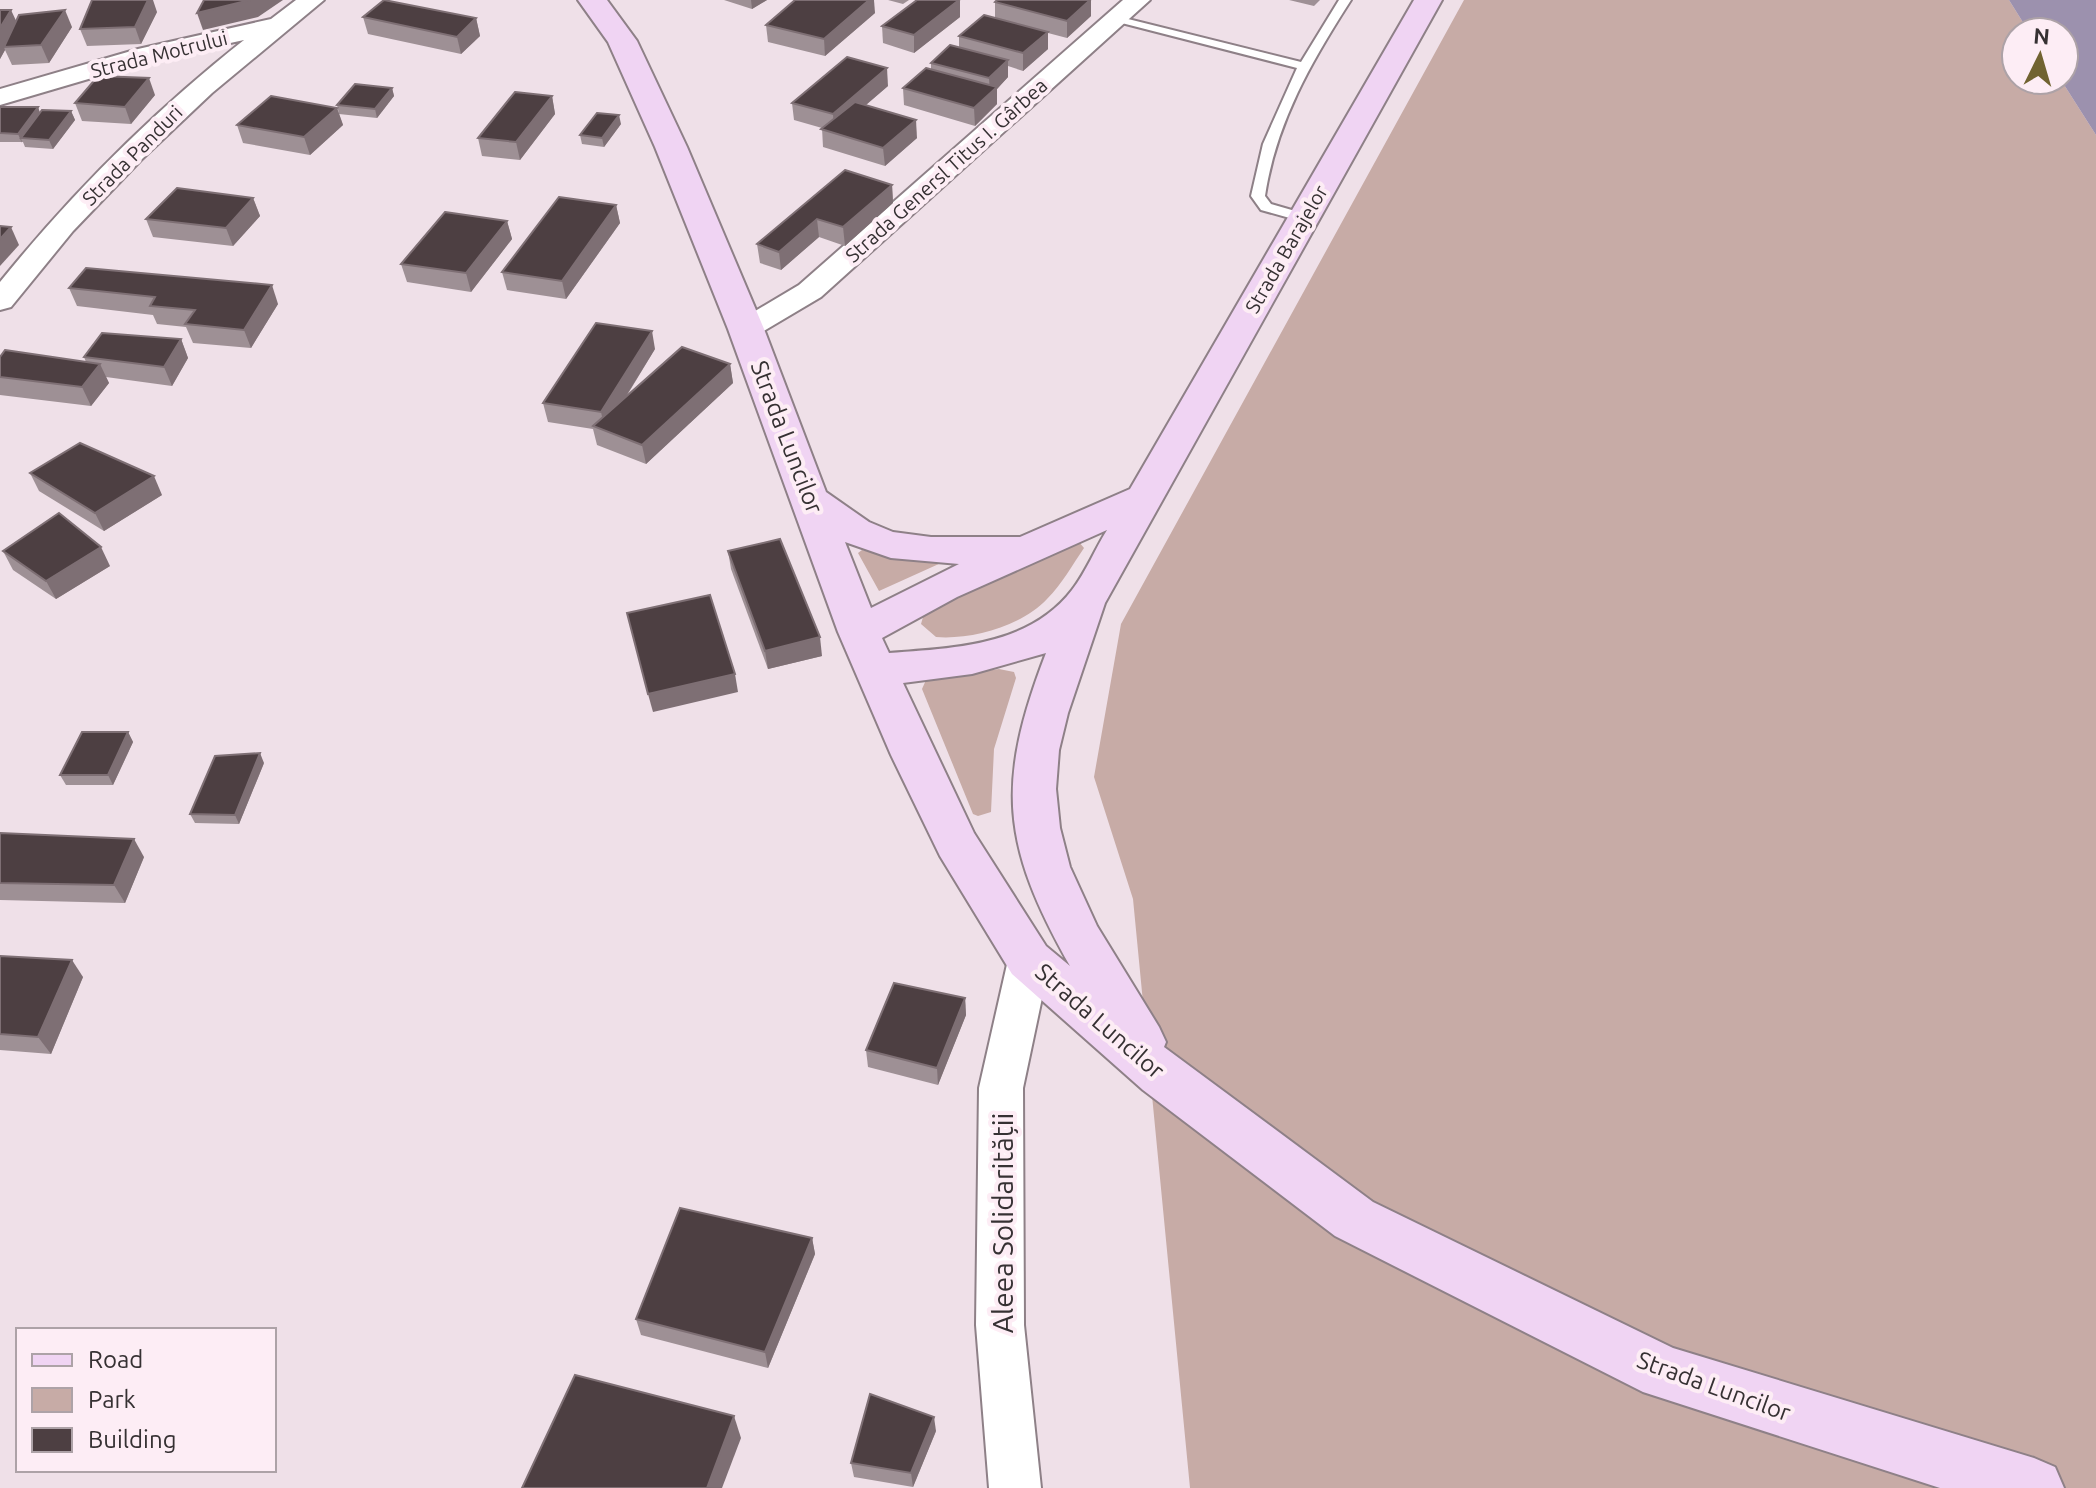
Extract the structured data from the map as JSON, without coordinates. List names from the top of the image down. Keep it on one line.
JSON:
{"streets":{"main road":["Strada Barajelor","Strada Luncilor"],"street":["Strada Motrului","Strada Panduri","Strada Genersl Titus I. Gârbea","Aleea Solidarității"]},"crossings":[["Strada Motrului","Strada Panduri"],["Strada Genersl Titus I. Gârbea","Strada Luncilor"],["Strada Barajelor","Strada Luncilor"],["Strada Luncilor","Aleea Solidarității"]],"legend":["Road","Park","Building"],"north":"top"}
